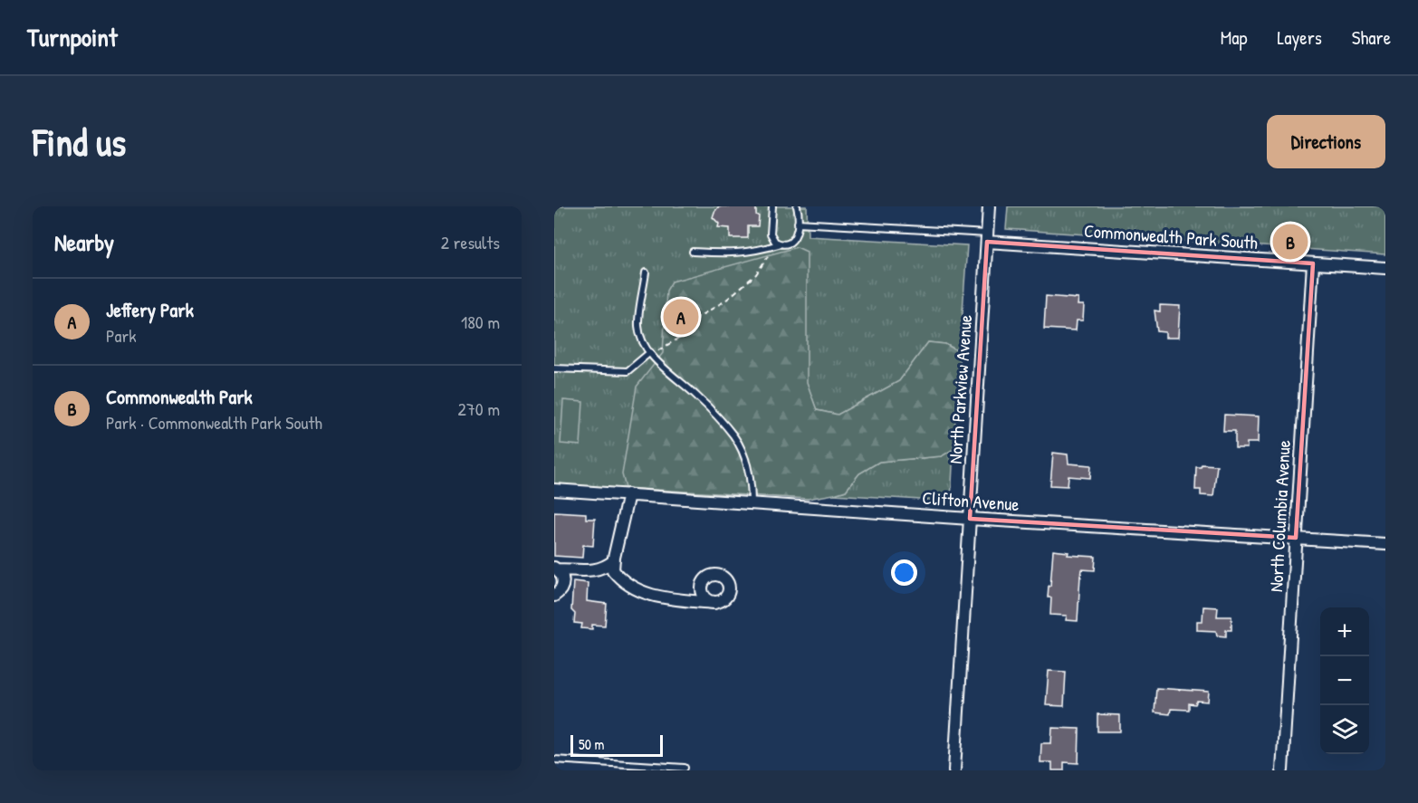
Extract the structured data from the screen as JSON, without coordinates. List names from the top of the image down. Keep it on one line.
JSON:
{"streets":{"street":["Commonwealth Park South","North Parkview Avenue","Clifton Avenue","North Columbia Avenue"]},"crossings":[["Commonwealth Park South","North Parkview Avenue"],["Commonwealth Park South","North Columbia Avenue"],["North Parkview Avenue","Clifton Avenue"],["Clifton Avenue","North Columbia Avenue"]],"scale_bar":"50 m","page":{"header":"Turnpoint","nav":["Map","Layers","Share"],"buttons":"Directions","title":"Find us","heading":["Nearby","2 results"],"pins":["B","A"],"list":[{"mark":"A","name":"Jeffery Park","note":"Park","value":"180 m"},{"mark":"B","name":"Commonwealth Park","note":"Park · Commonwealth Park South","value":"270 m"}],"map_buttons":["+","−"],"scale":"50 m"}}
